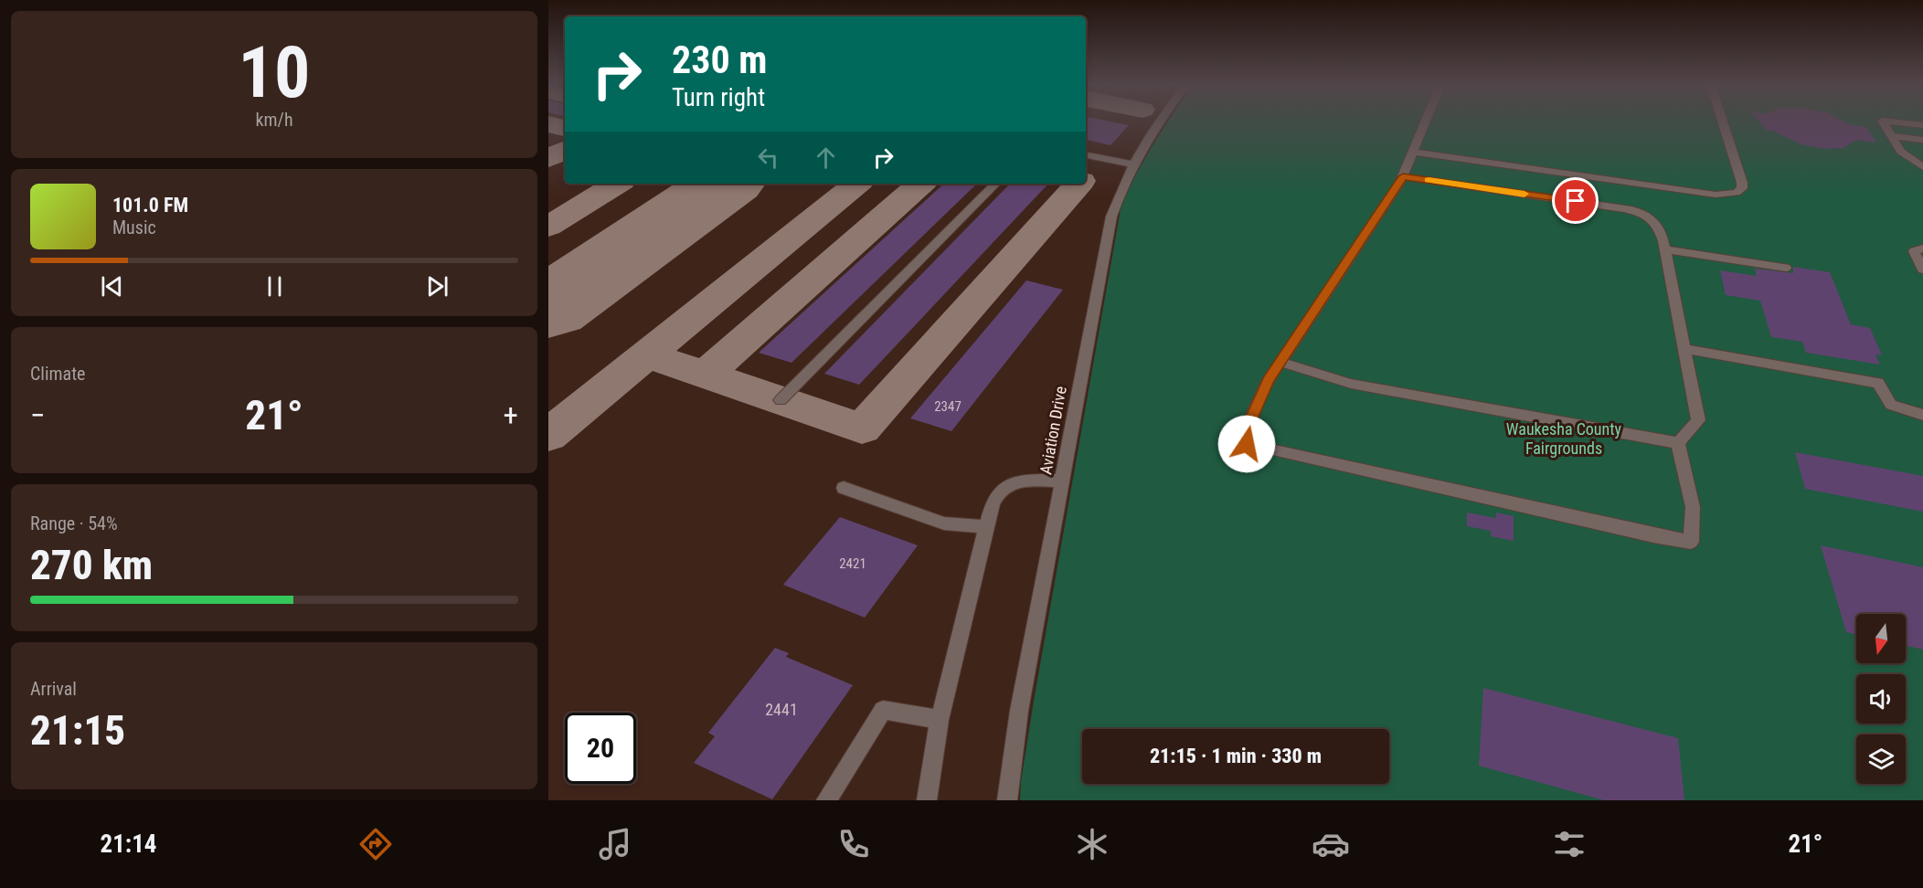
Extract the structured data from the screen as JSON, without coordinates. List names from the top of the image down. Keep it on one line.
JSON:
{"streets":{"street":["Aviation Drive"]},"parks":["Waukesha County Fairgrounds"],"house_numbers":["2347","2421","2441"],"north":"bottom","page":{"tile":[["10","km/h"],"Climate",["Range · 54%","270 km"],["Arrival","21:15"]],"turn":["230 m","Turn right"],"song":["101.0 FM","Music"],"heat":["−","21°","+"],"limit":"20","trip":"21:15 · 1 min · 330 m","tabs":["21:14","21°"]}}
